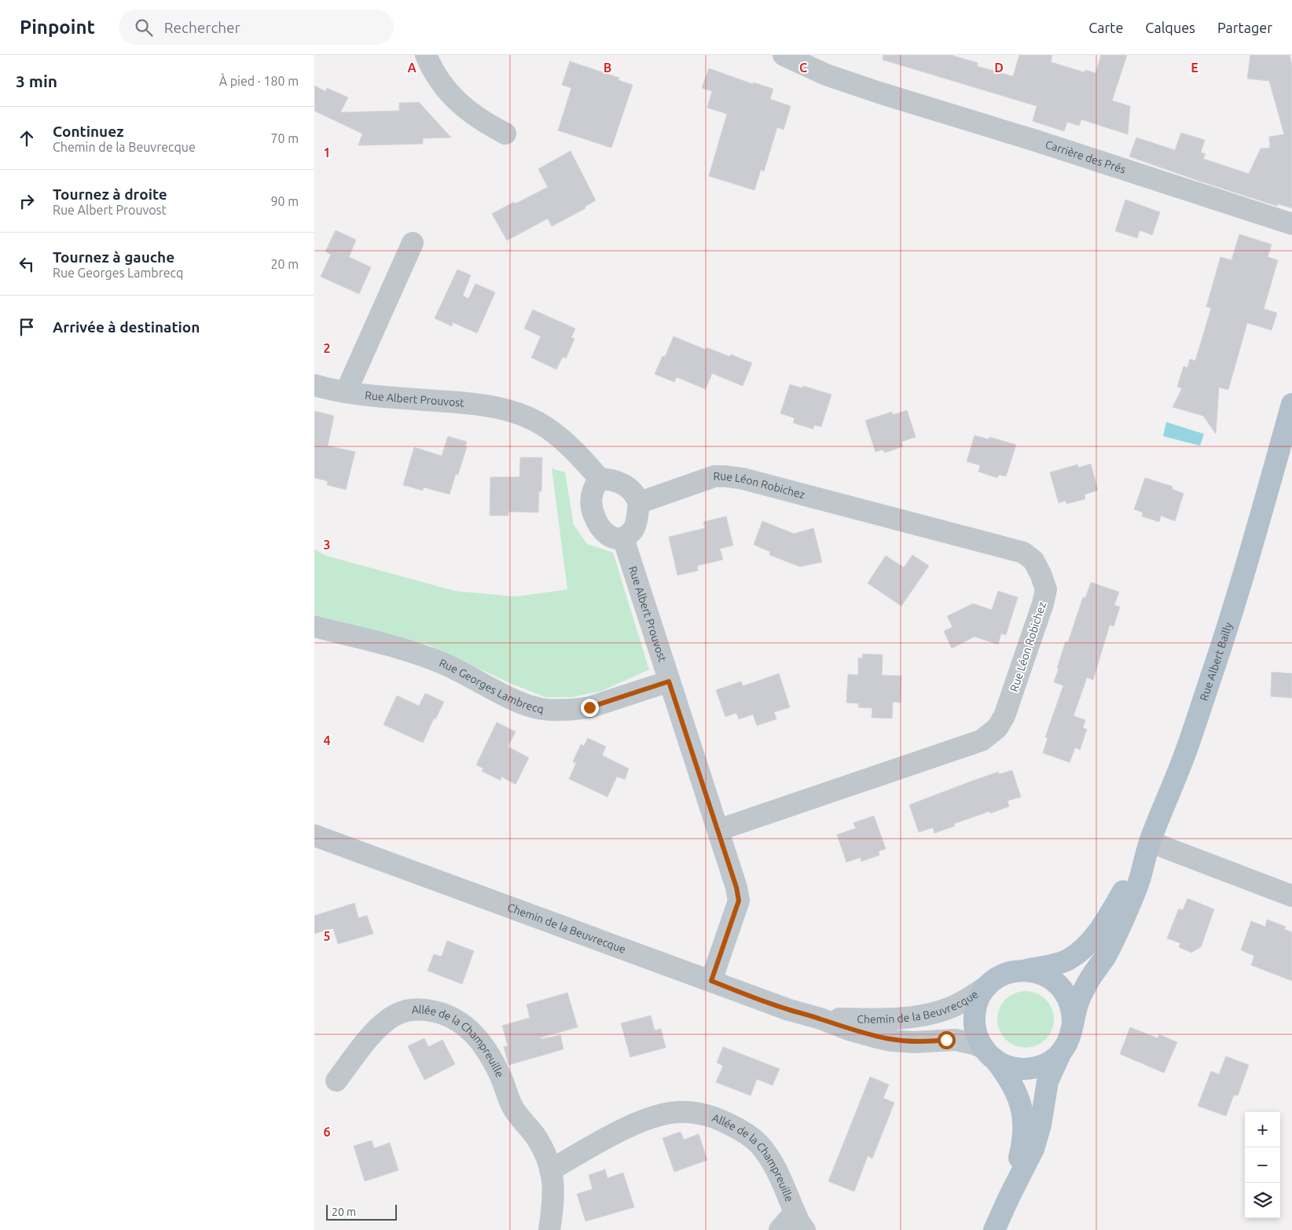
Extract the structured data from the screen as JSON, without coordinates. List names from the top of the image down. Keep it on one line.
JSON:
{"streets":{"main road":["Rue Albert Bailly"],"street":["Carrière des Prés","Rue Albert Prouvost","Rue Léon Robichez","Rue Georges Lambrecq","Chemin de la Beuvrecque","Allée de la Champreuille"]},"crossings":[["Rue Albert Prouvost","Rue Léon Robichez"],["Rue Albert Prouvost","Rue Georges Lambrecq"],["Rue Albert Prouvost","Chemin de la Beuvrecque"]],"scale_bar":"20 m","page":{"header":"Pinpoint","search":"Rechercher","nav":["Carte","Calques","Partager"],"heading":["3 min","À pied · 180 m"],"list":[["Continuez","Chemin de la Beuvrecque","70 m"],["Tournez à droite","Rue Albert Prouvost","90 m"],["Tournez à gauche","Rue Georges Lambrecq","20 m"],"Arrivée à destination"],"map_buttons":["+","−"],"scale":"20 m"},"grid":{"columns":["A","B","C","D","E"],"rows":["1","2","3","4","5","6"]}}
